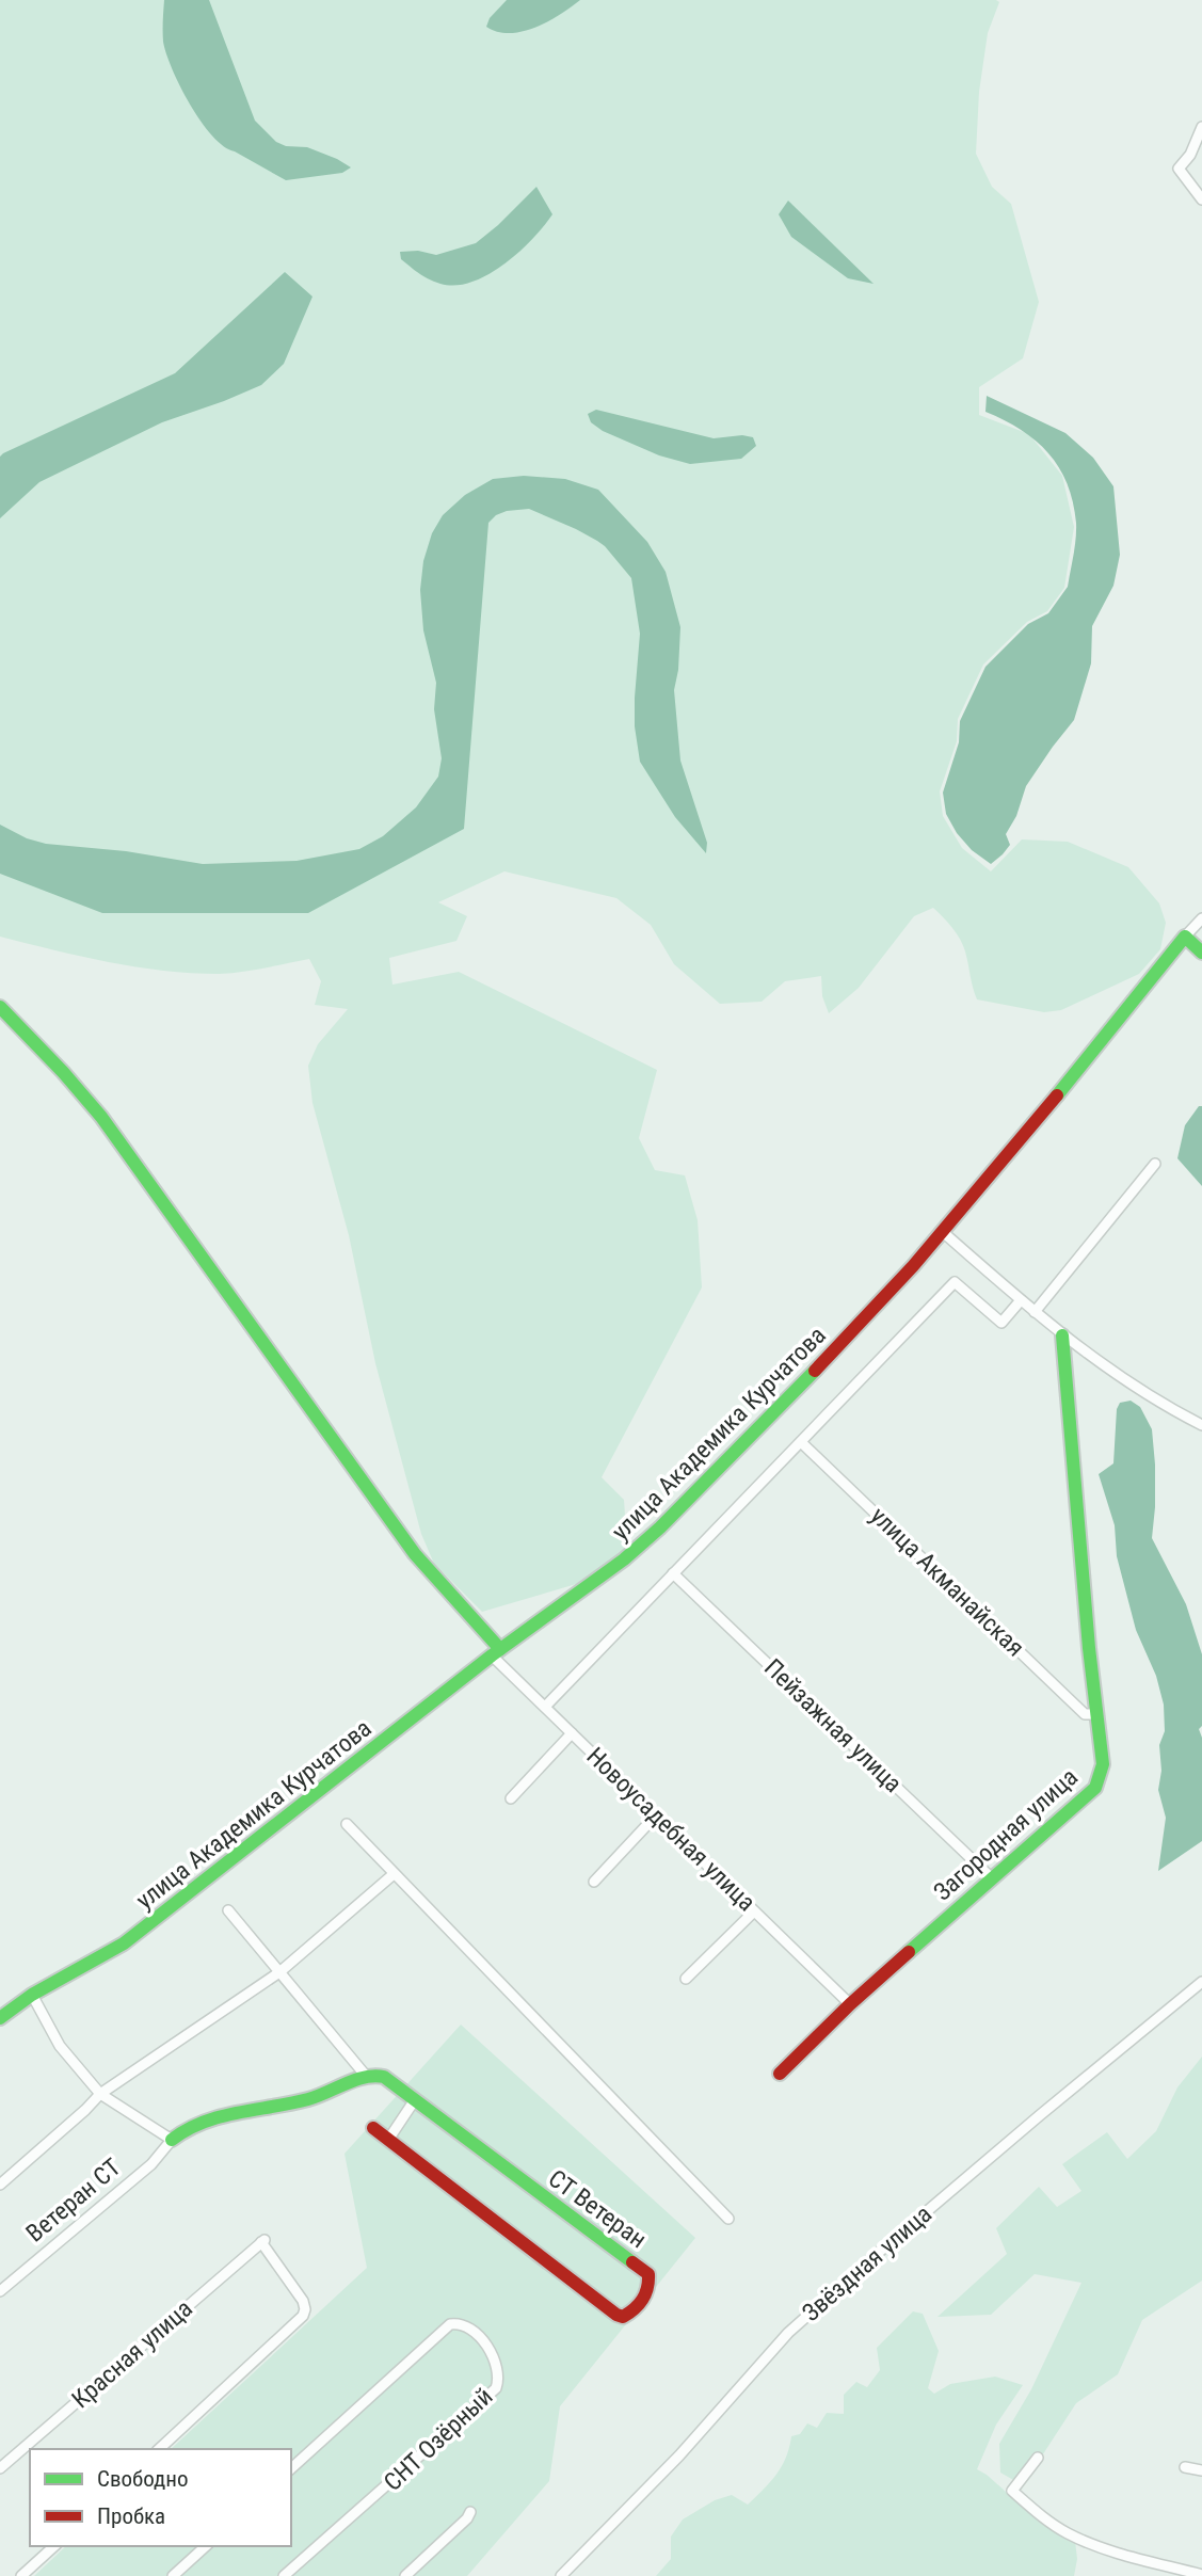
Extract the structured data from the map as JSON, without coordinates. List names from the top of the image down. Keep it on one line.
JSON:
{"streets":{"street":["улица Академика Курчатова","улица Акманайская","Пейзажная улица","Новоусадебная улица","Загородная улица","Ветеран СТ","СТ Ветеран","Звёздная улица","Красная улица","СНТ Озёрный"]},"crossings":[["улица Академика Курчатова","Новоусадебная улица"],["улица Акманайская","Загородная улица"],["Пейзажная улица","Загородная улица"],["Новоусадебная улица","Загородная улица"],["Ветеран СТ","СТ Ветеран"]],"legend":["Свободно","Пробка"]}
